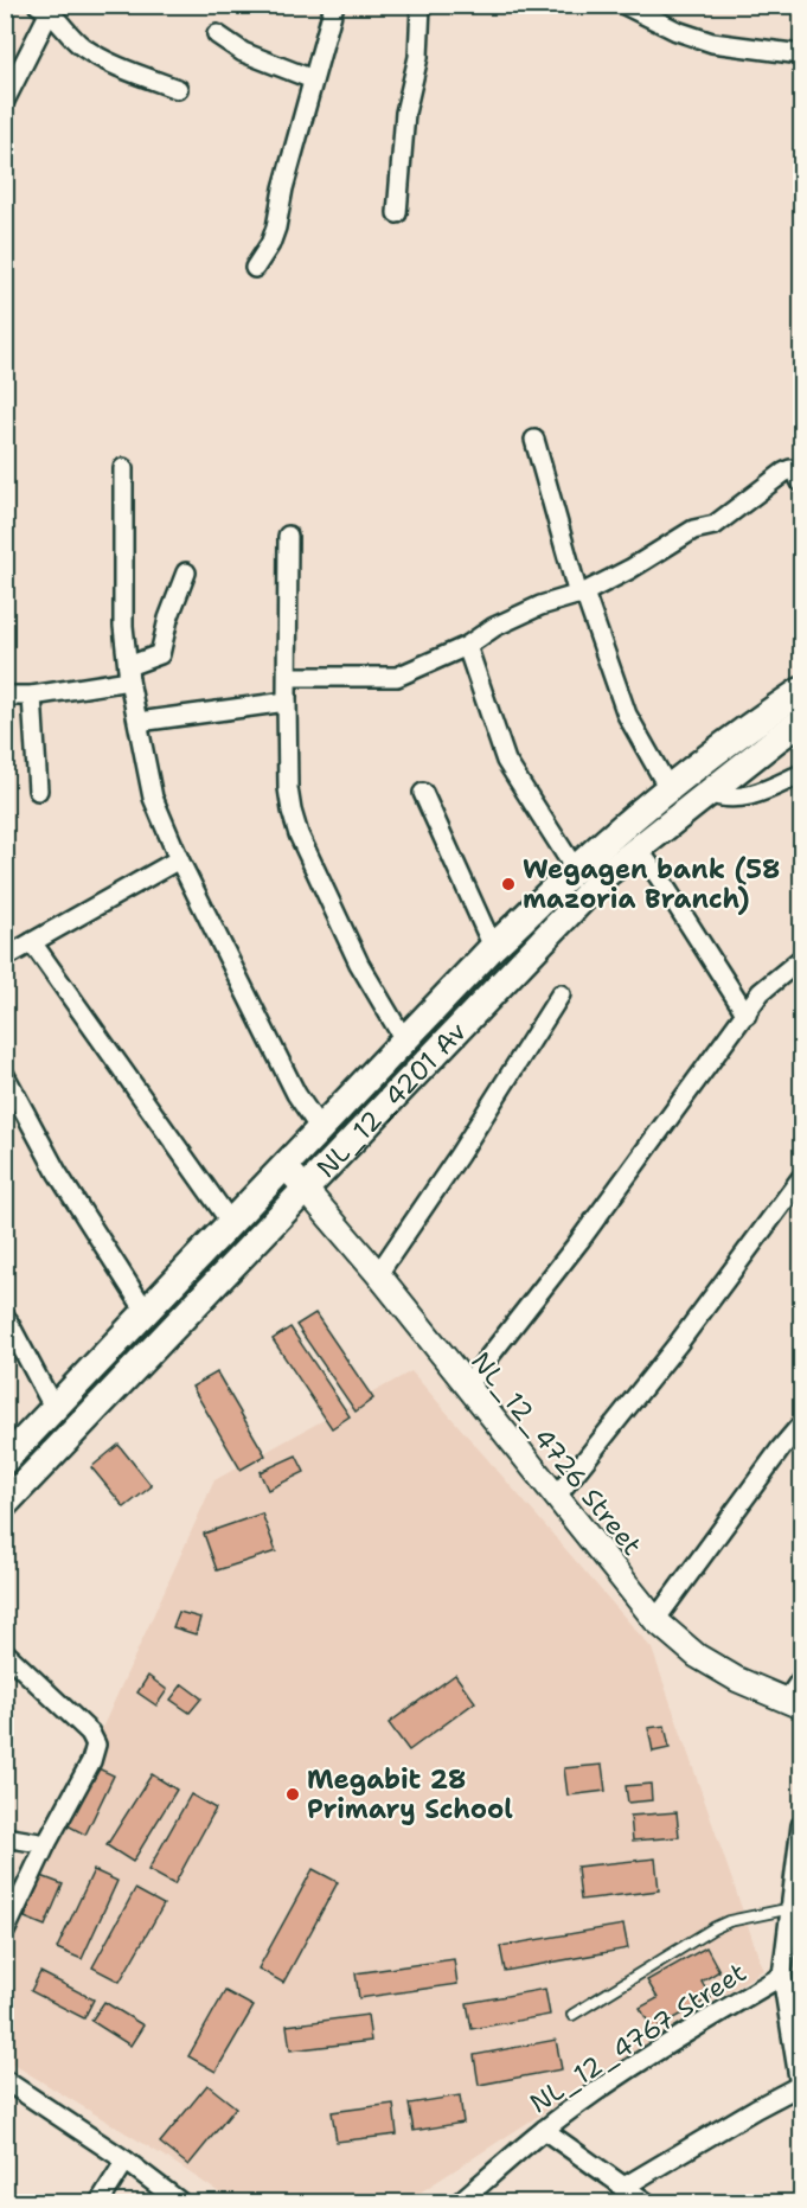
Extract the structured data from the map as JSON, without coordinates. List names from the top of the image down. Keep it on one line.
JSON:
{"streets":{"main road":["NL_12_4201 Av"],"street":["NL_12_4726 Street","NL_12_4767 Street"]},"crossings":[["NL_12_4201 Av","NL_12_4726 Street"]],"places":["Wegagen bank (58 mazoria Branch)","Megabit 28 Primary School"]}
